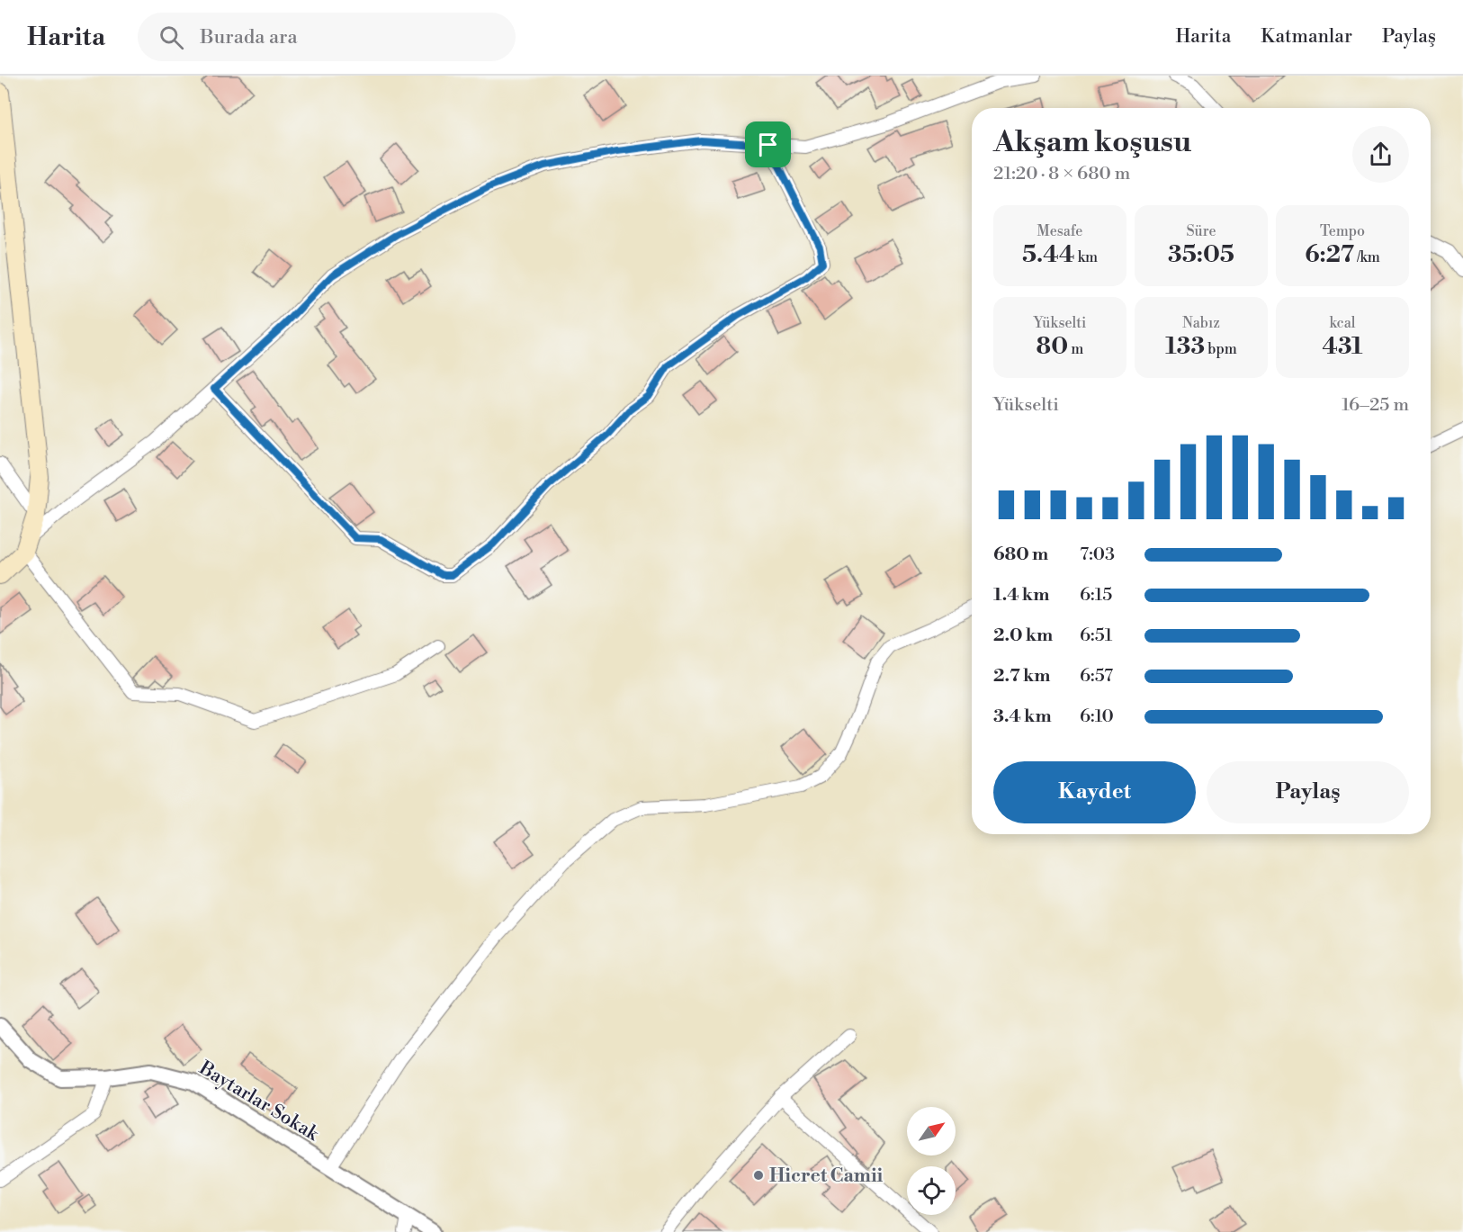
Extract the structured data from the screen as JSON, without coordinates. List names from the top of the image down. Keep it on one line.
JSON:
{"streets":{"street":["Baytarlar Sokak"]},"places":["Hicret Camii"],"north":"top right","page":{"header":"Harita","search":"Burada ara","nav":["Harita","Katmanlar","Paylaş"],"heading":["Akşam koşusu","21:20 · 8 × 680 m"],"stats":[["Mesafe","5.44 km"],["Süre","35:05"],["Tempo","6:27 /km"],["Yükselti","80 m"],["Nabız","133 bpm"],["kcal","431"]],"chart":["Yükselti","16–25 m"],"list":[{"name":"680 m","note":"7:03"},{"name":"1.4 km","note":"6:15"},{"name":"2.0 km","note":"6:51"},{"name":"2.7 km","note":"6:57"},{"name":"3.4 km","note":"6:10"}],"buttons":["Kaydet","Paylaş"]}}
